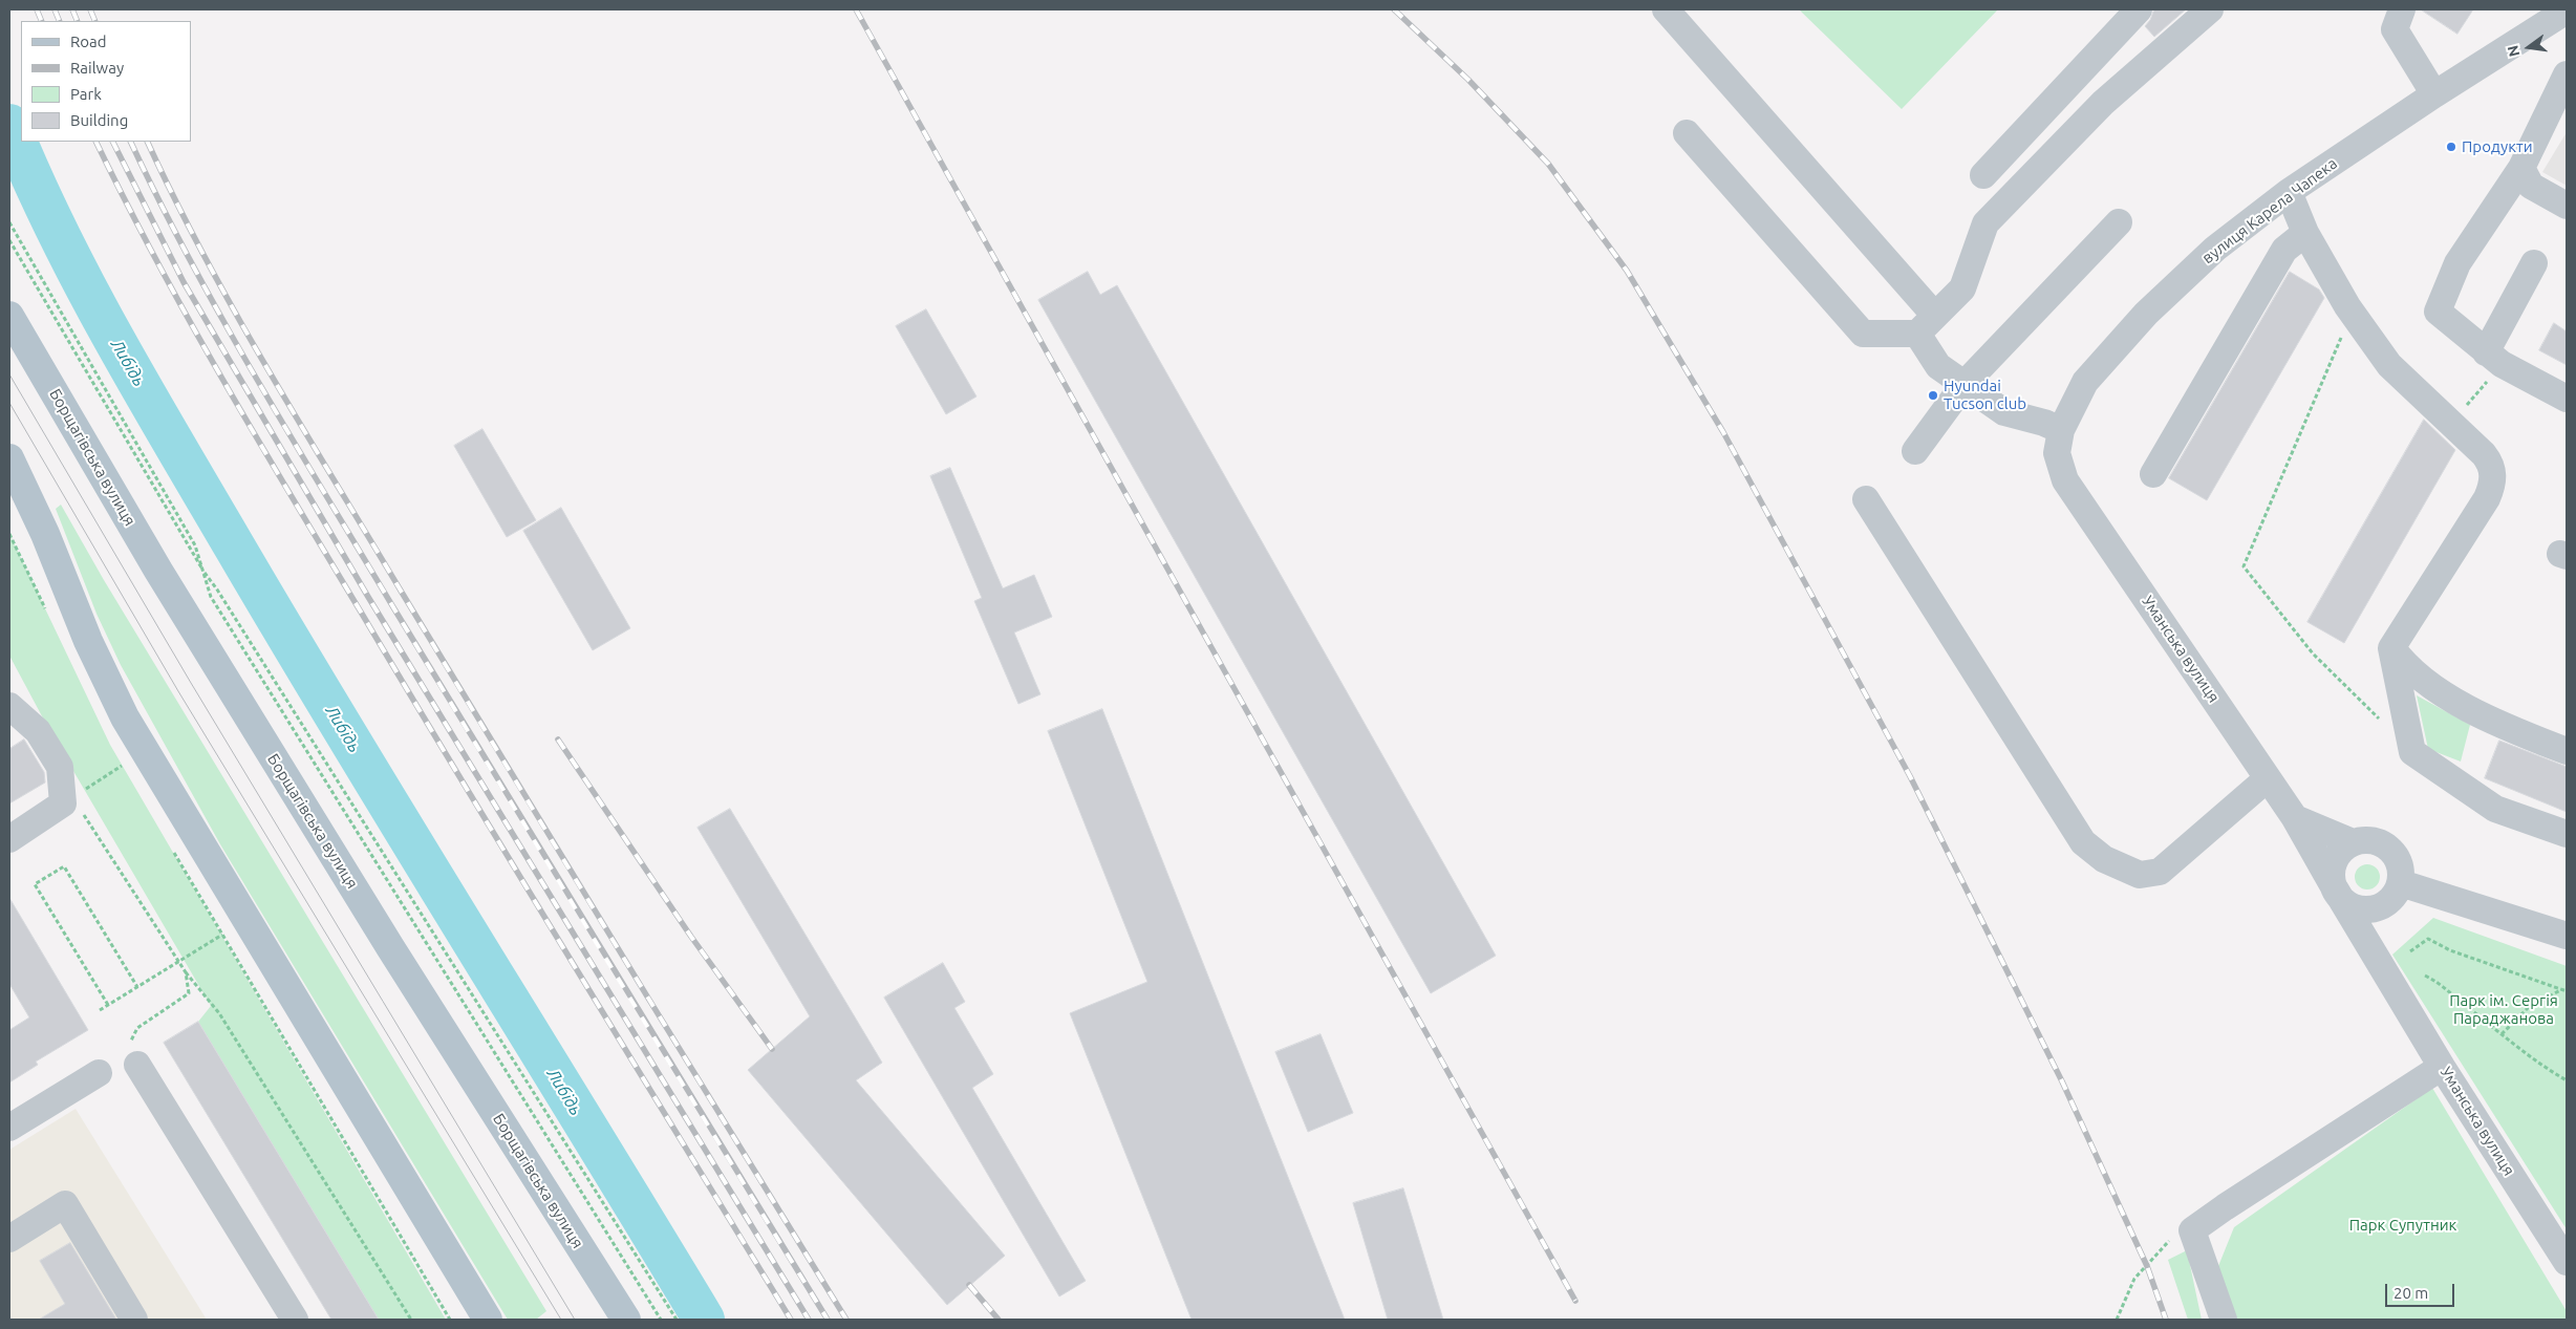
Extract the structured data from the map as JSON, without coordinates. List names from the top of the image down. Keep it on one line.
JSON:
{"streets":{"main road":["Борщагівська вулиця"],"street":["вулиця Карела Чапека","Уманська вулиця"]},"crossings":[["вулиця Карела Чапека","Уманська вулиця"]],"water":["Либідь"],"parks":["Парк ім. Сергія Параджанова","Парк Супутник"],"places":["Продукти","Hyundai Tucson club"],"legend":["Road","Railway","Park","Building"],"scale_bar":"20 m","north":"left"}
